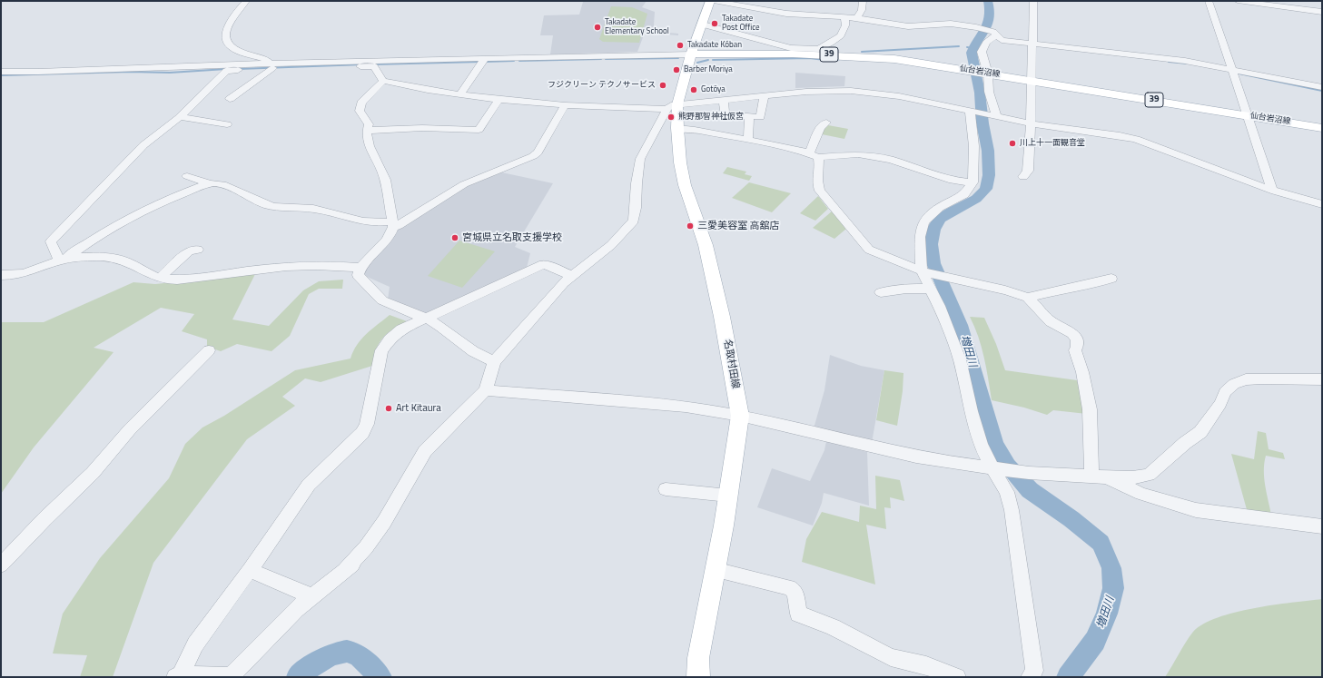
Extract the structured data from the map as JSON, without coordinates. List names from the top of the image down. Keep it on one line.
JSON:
{"streets":{"main road":["39","仙台岩沼線","名取村田線"]},"crossings":[["仙台岩沼線","名取村田線"]],"water":["増田川"],"places":["Takadate Post Office","Takadate Elementary School","Takadate Kóban","Barber Moriya","フジクリーン テクノサービス","Gotōya","熊野那智神社仮宮","川上十一面観音堂","三愛美容室 高舘店","宮城県立名取支援学校","Art Kitaura"]}
